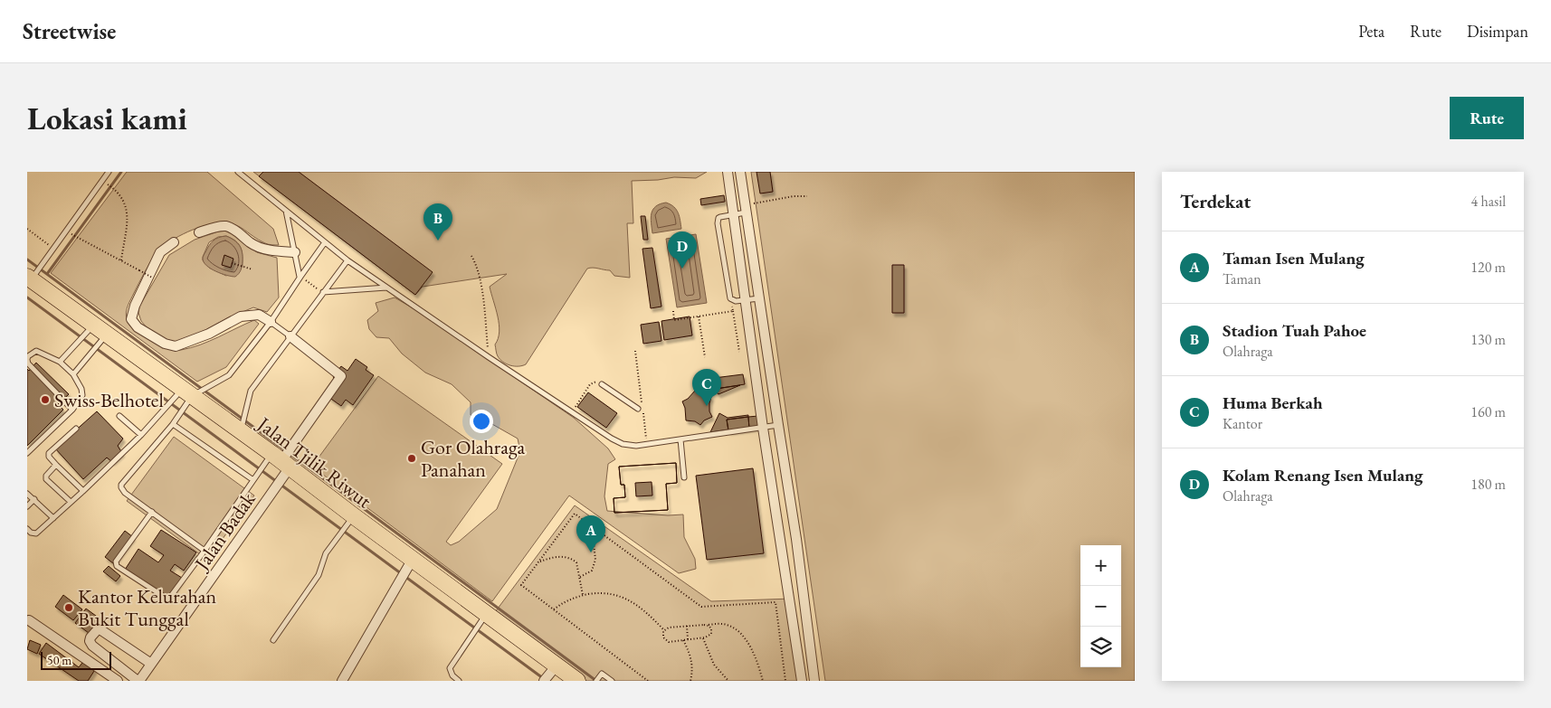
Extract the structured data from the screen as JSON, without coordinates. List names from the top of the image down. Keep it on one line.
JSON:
{"streets":{"highway":["Jalan Tjilik Riwut"],"street":["Jalan Badak"]},"crossings":[["Jalan Tjilik Riwut","Jalan Badak"]],"places":["Swiss-Belhotel","Gor Olahraga Panahan","Kantor Kelurahan Bukit Tunggal"],"scale_bar":"50 m","page":{"header":"Streetwise","nav":["Peta","Rute","Disimpan"],"buttons":"Rute","title":"Lokasi kami","heading":["Terdekat","4 hasil"],"pins":["B","D","C","A"],"list":[{"mark":"A","name":"Taman Isen Mulang","note":"Taman","value":"120 m"},{"mark":"B","name":"Stadion Tuah Pahoe","note":"Olahraga","value":"130 m"},{"mark":"C","name":"Huma Berkah","note":"Kantor","value":"160 m"},{"mark":"D","name":"Kolam Renang Isen Mulang","note":"Olahraga","value":"180 m"}],"map_buttons":["+","−"],"scale":"50 m"}}
